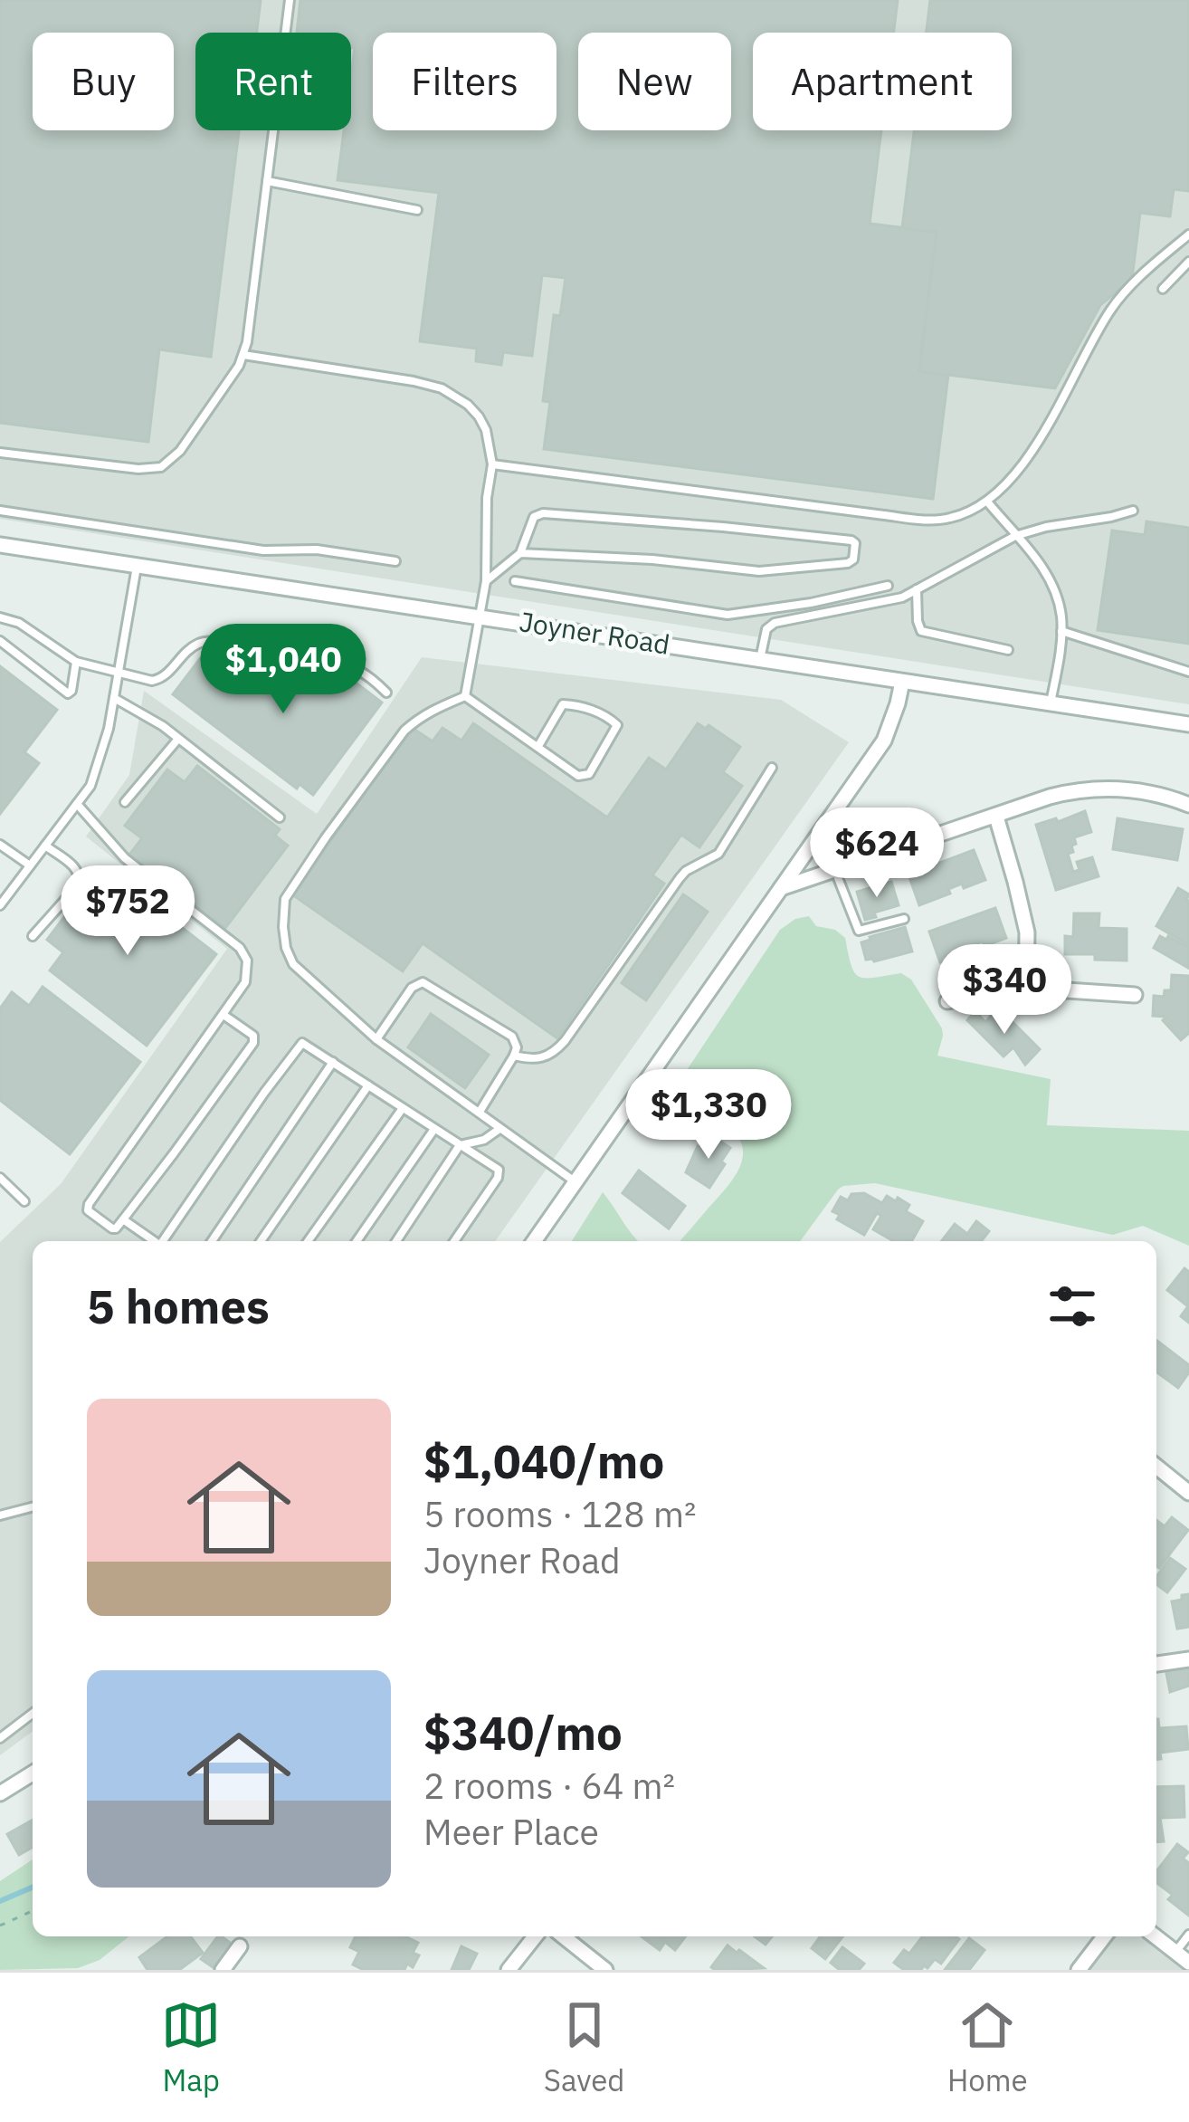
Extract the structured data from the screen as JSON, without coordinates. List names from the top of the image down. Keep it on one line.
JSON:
{"streets":{"street":["Joyner Road"]},"page":{"chip":["Buy","Rent","Filters","New","Apartment"],"price":["$1,040","$624","$752","$340","$1,330"],"heading":"5 homes","list":[{"name":"$1,040/mo","note":"5 rooms · 128 m² · Joyner Road"},{"name":"$340/mo","note":"2 rooms · 64 m² · Meer Place"}],"tabs":["Map","Saved","Home"]}}
